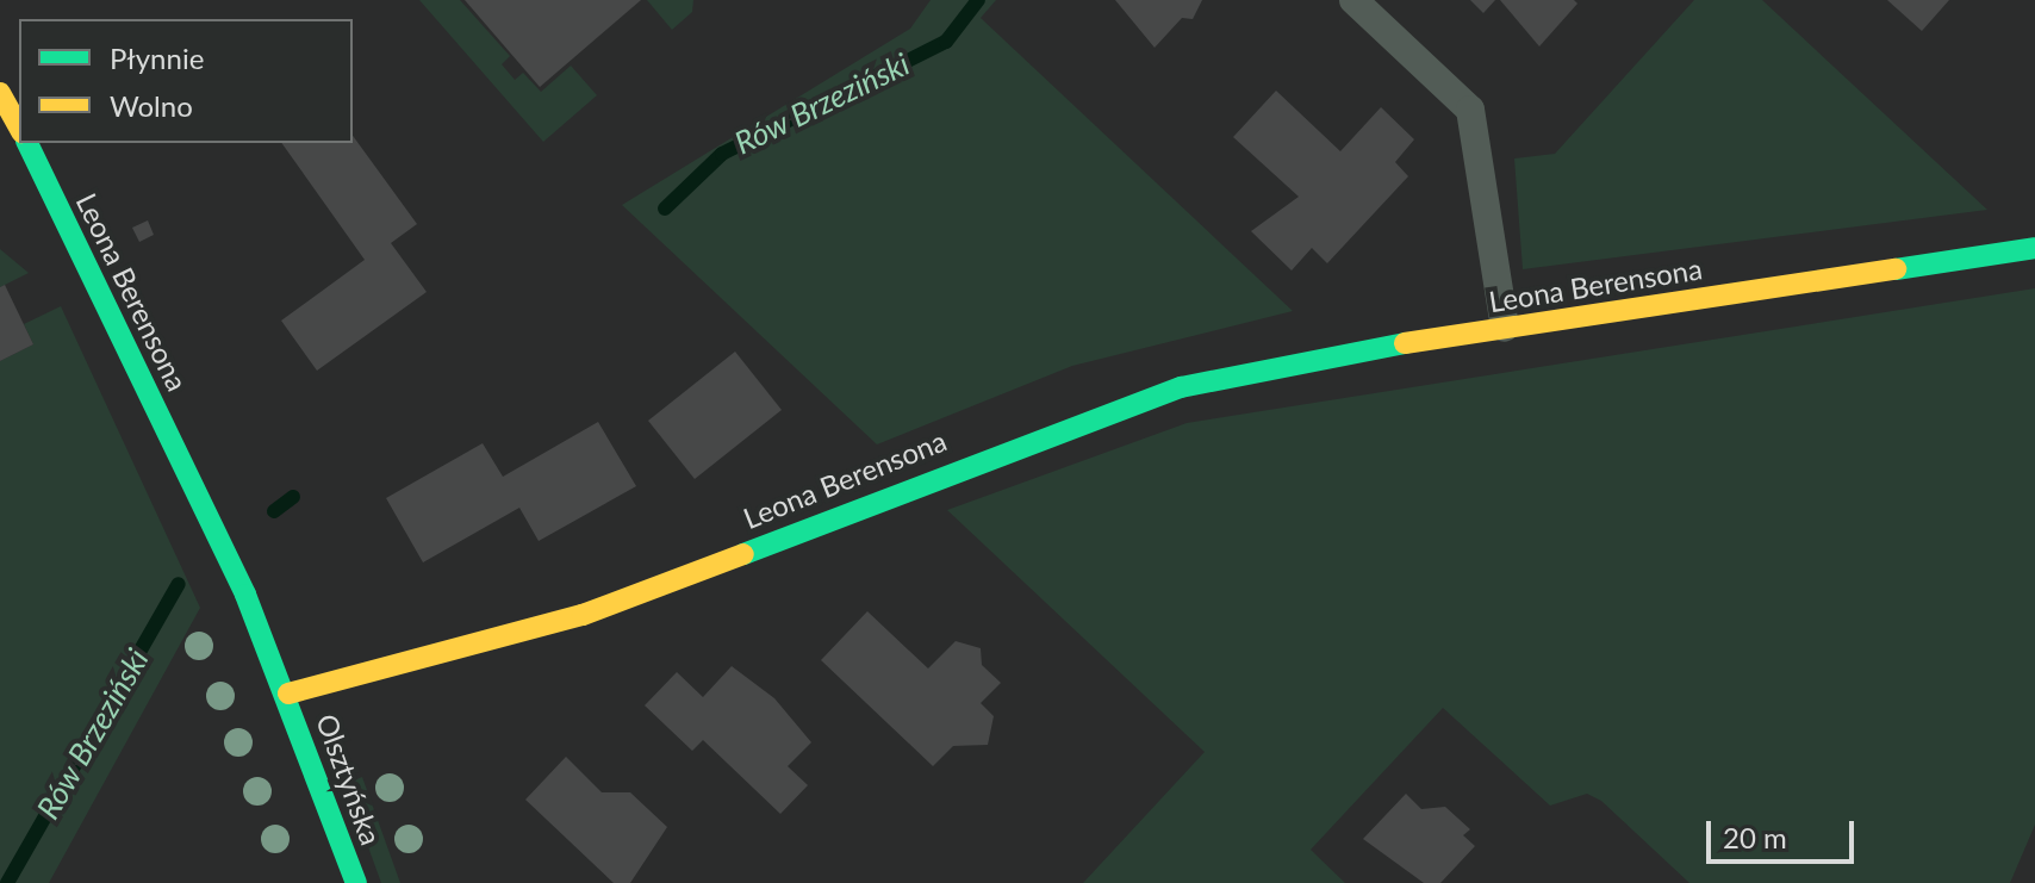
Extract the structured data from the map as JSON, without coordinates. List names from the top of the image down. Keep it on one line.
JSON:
{"streets":{"street":["Leona Berensona","Olsztyńska"]},"crossings":[["Leona Berensona","Olsztyńska"]],"water":["Rów Brzeziński"],"legend":["Płynnie","Wolno"],"scale_bar":"20 m"}
